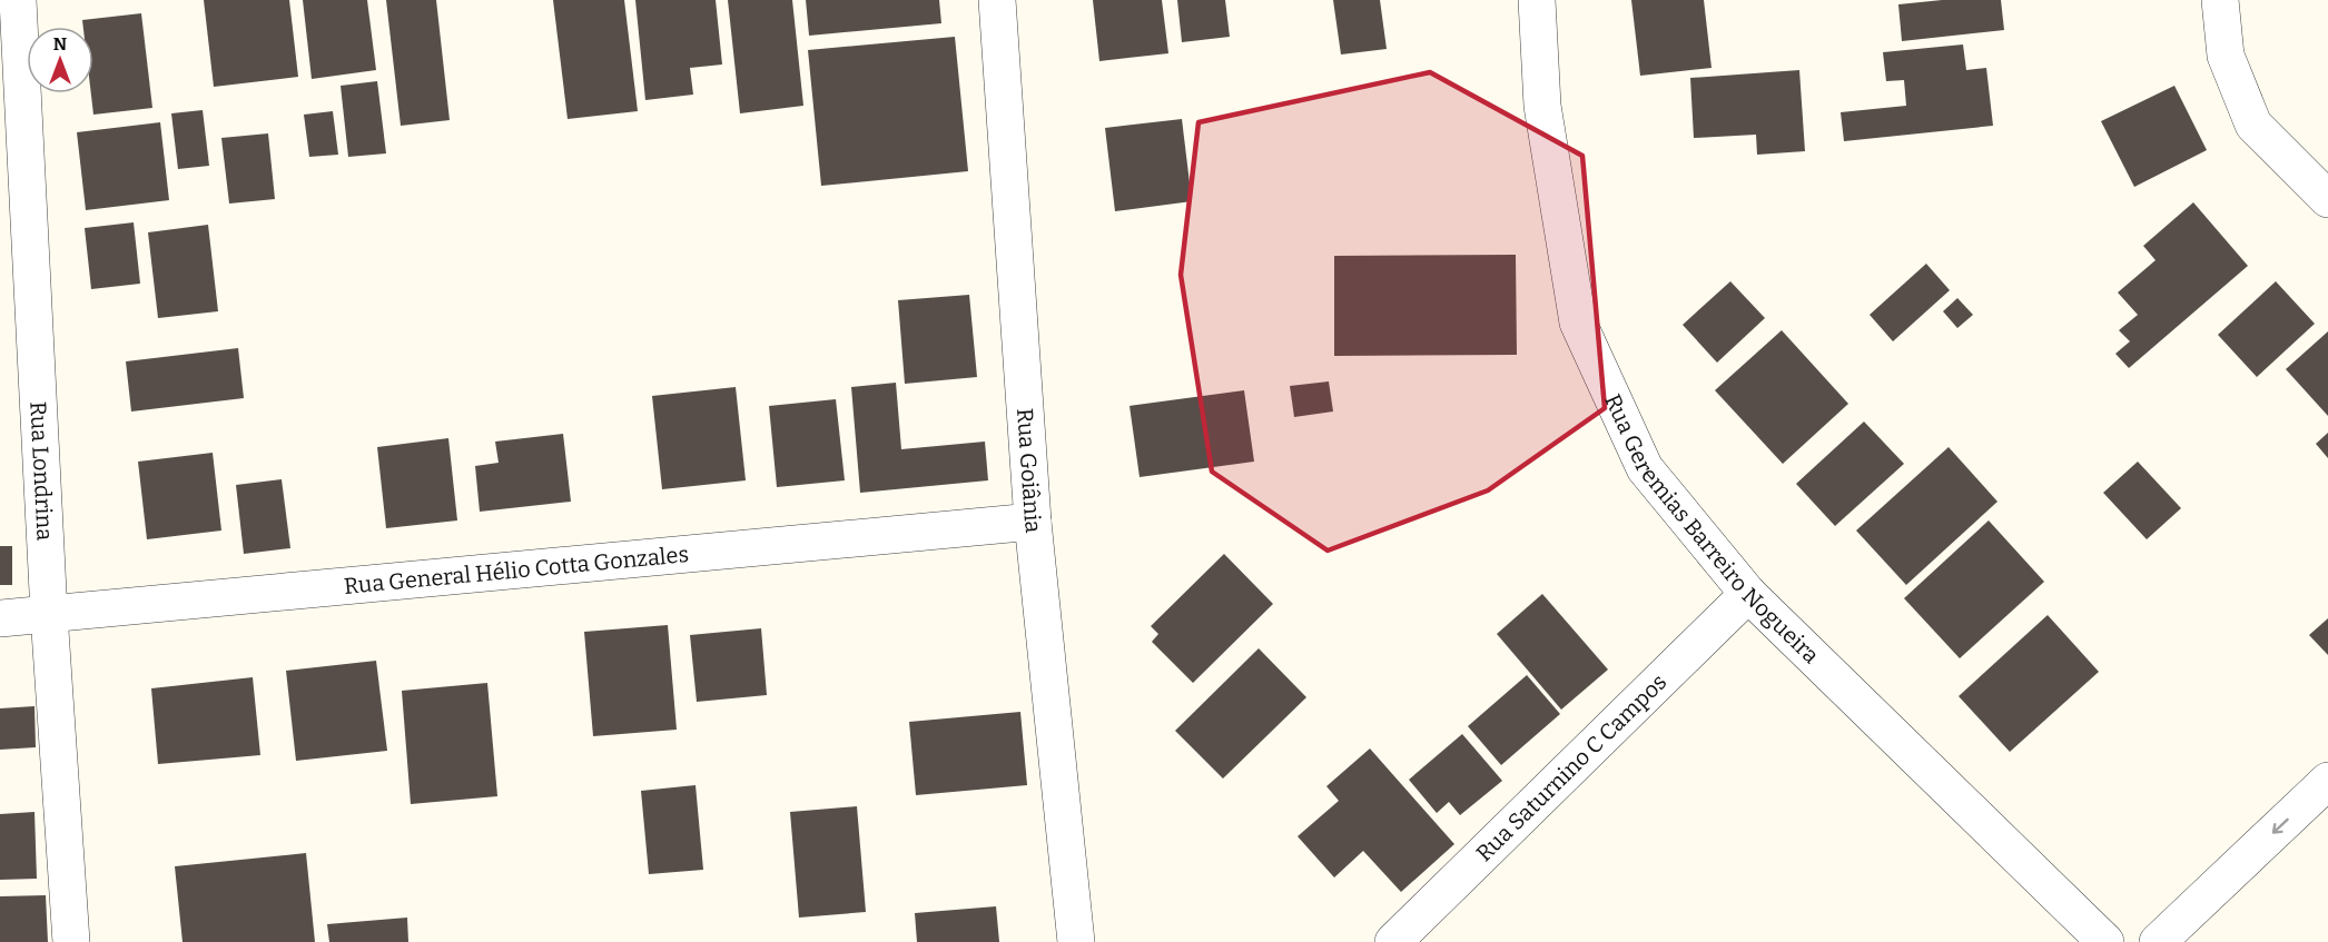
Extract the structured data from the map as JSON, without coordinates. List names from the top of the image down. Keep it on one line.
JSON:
{"streets":{"street":["Rua Londrina","Rua Goiânia","Rua Geremias Barreiro Nogueira","Rua General Hélio Cotta Gonzales","Rua Saturnino C Campos"]},"crossings":[["Rua Londrina","Rua General Hélio Cotta Gonzales"],["Rua Goiânia","Rua General Hélio Cotta Gonzales"],["Rua Geremias Barreiro Nogueira","Rua Saturnino C Campos"]],"north":"top"}
